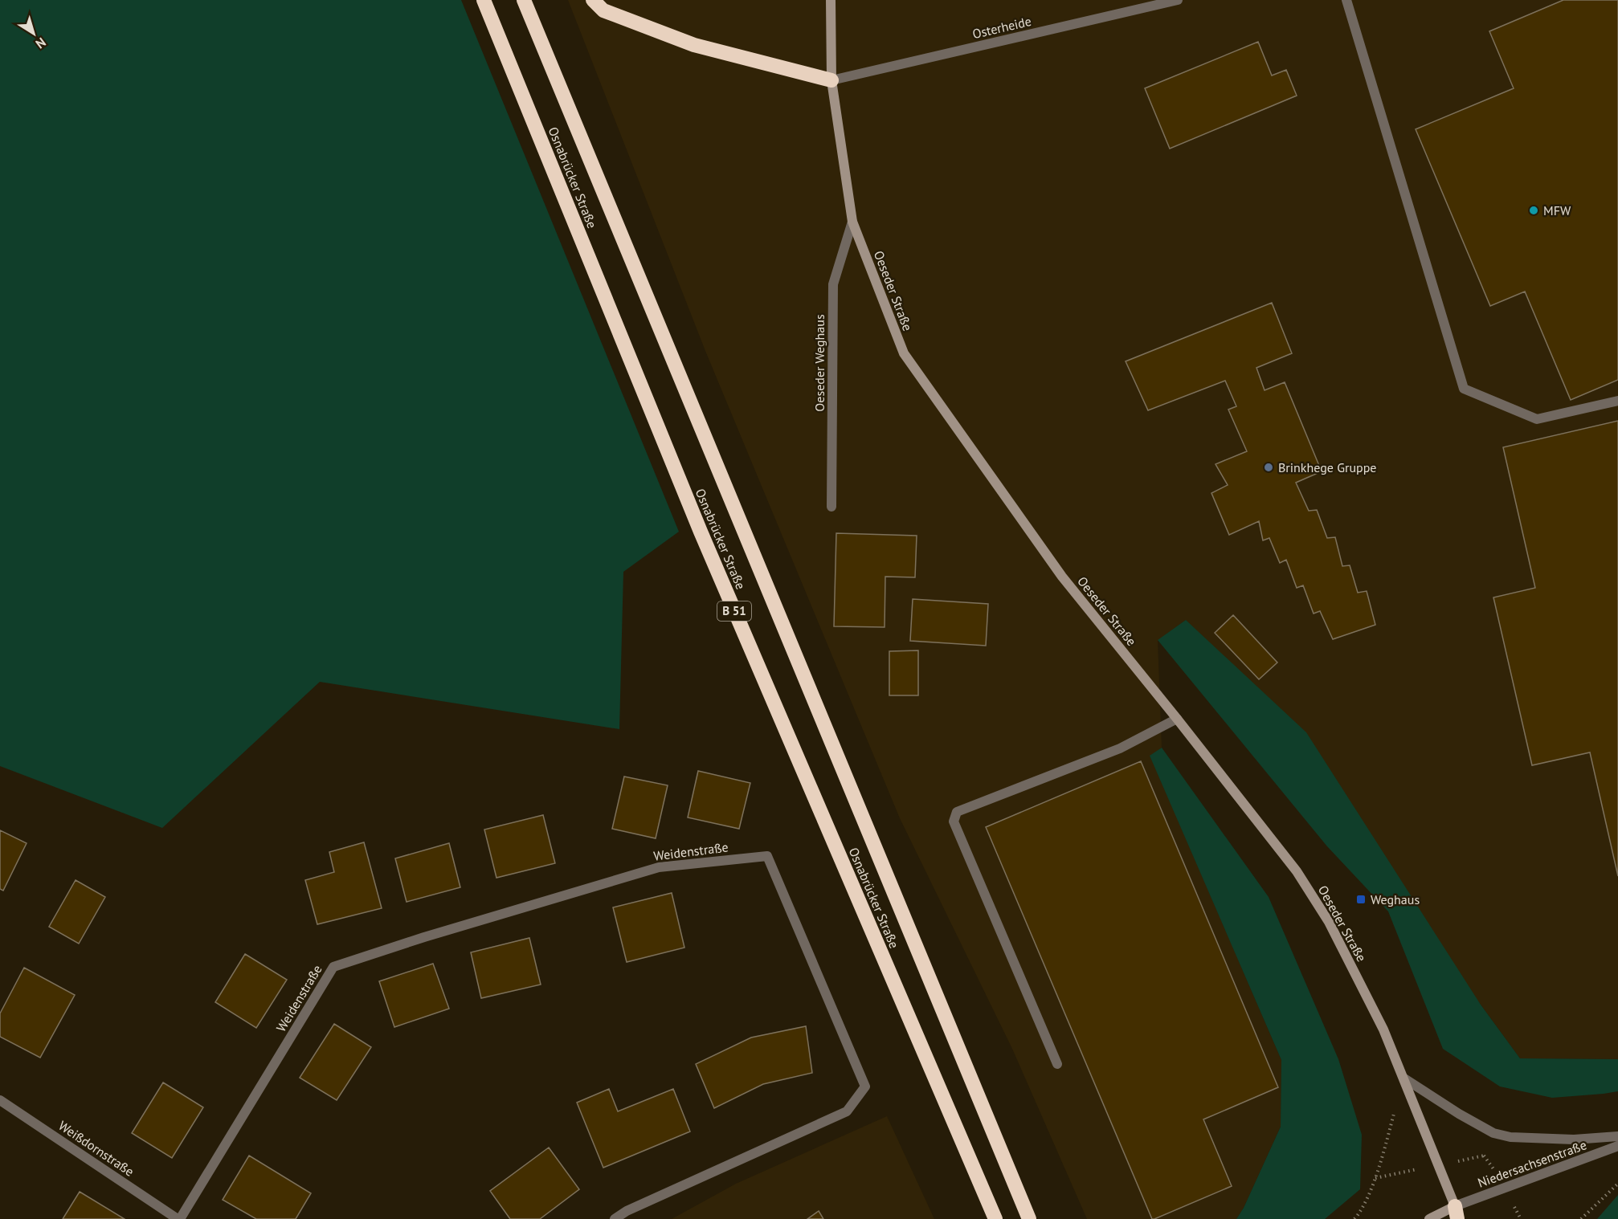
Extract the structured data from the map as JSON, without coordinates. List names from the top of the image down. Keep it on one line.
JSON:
{"streets":{"highway":["Osnabrücker Straße","B 51"],"street":["Osterheide","Oeseder Straße","Oeseder Weghaus","Weidenstraße","Weißdornstraße","Niedersachsenstraße"]},"crossings":[["Osterheide","Oeseder Straße"],["Oeseder Straße","Oeseder Weghaus"],["Oeseder Straße","Niedersachsenstraße"],["Weidenstraße","Weißdornstraße"]],"places":{"other":["MFW","Brinkhege Gruppe"],"transit":["Weghaus"]},"north":"bottom right"}
